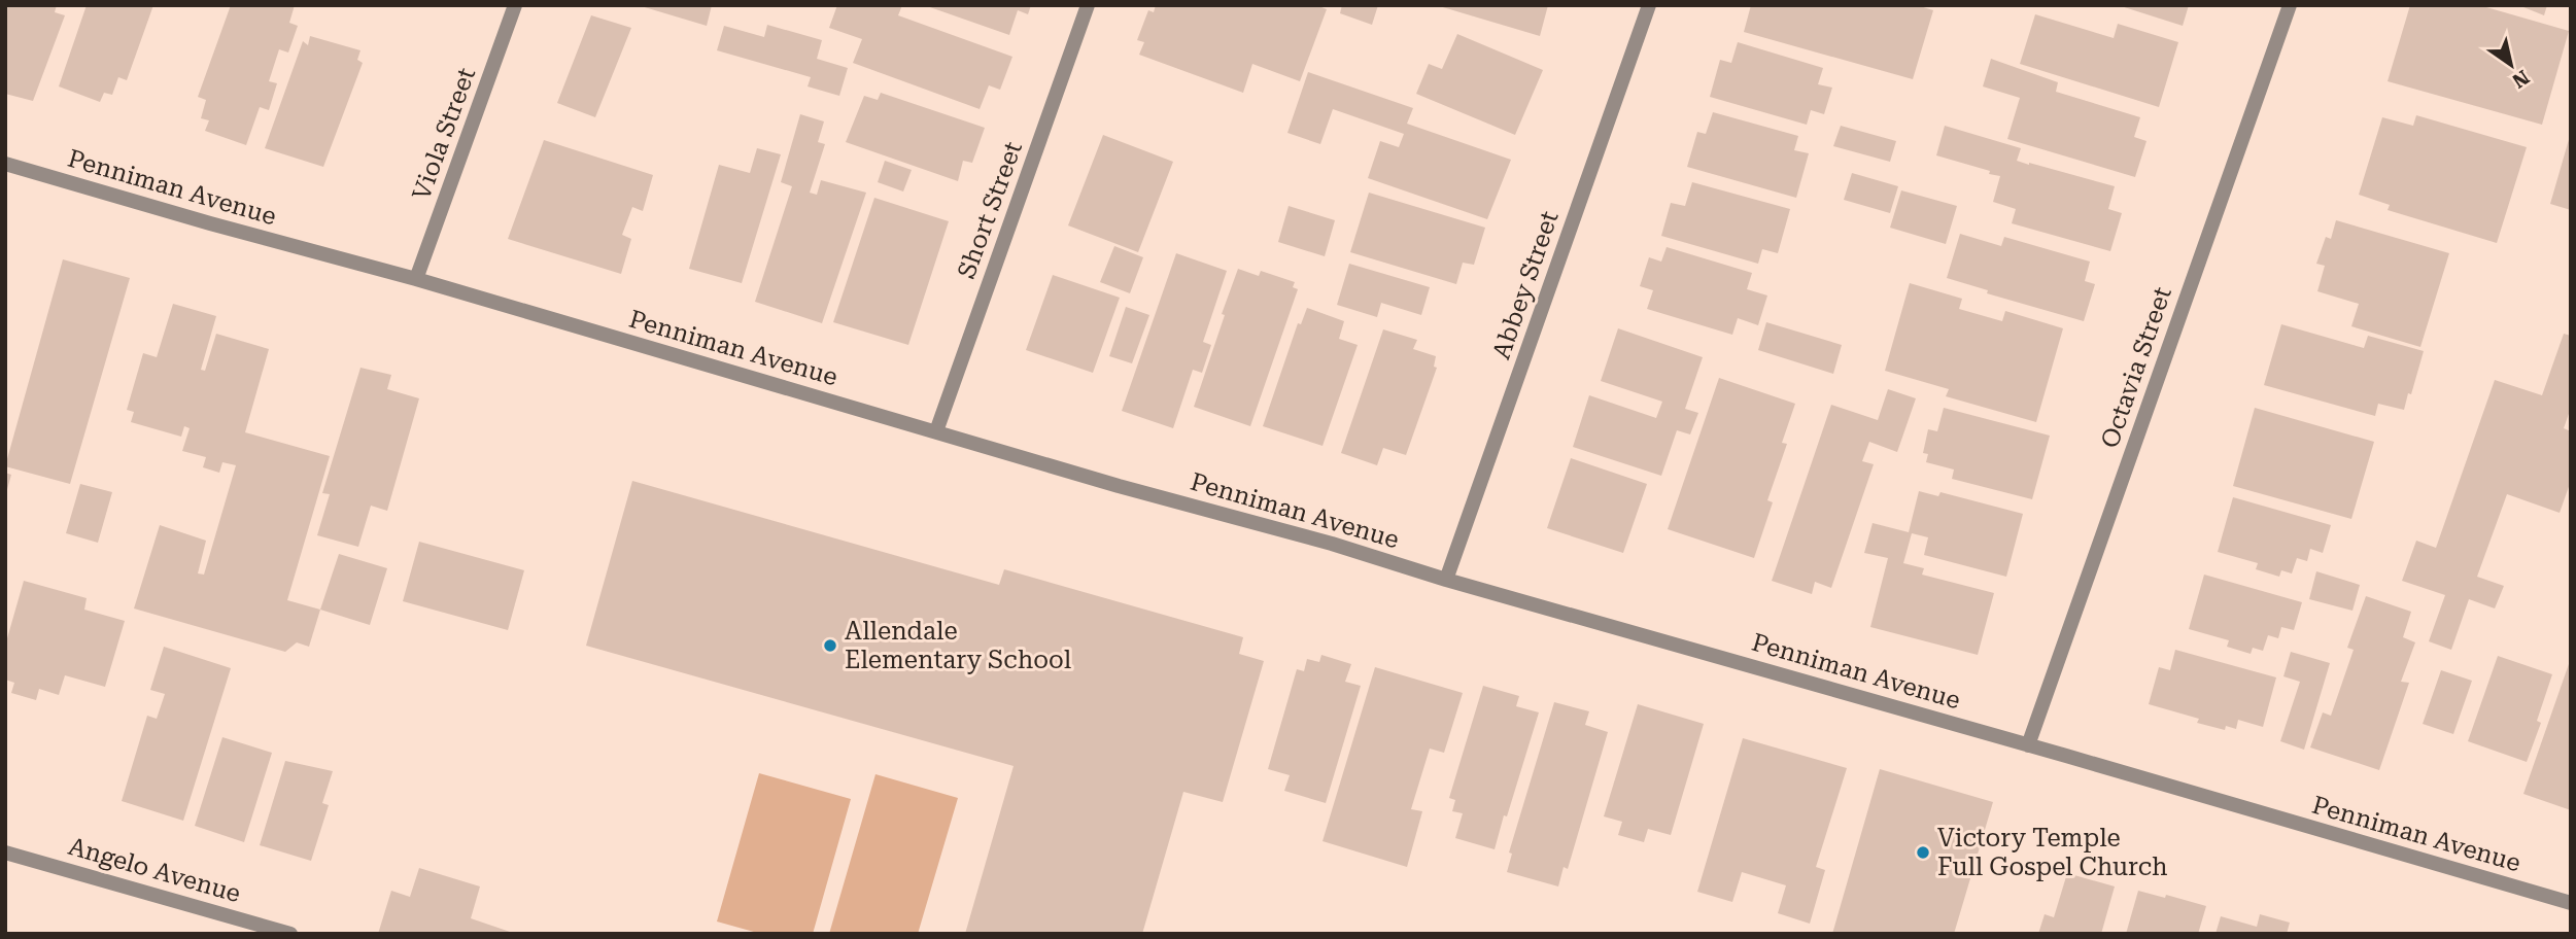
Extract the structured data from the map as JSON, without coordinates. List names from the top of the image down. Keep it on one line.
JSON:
{"streets":{"street":["Viola Street","Penniman Avenue","Short Street","Abbey Street","Octavia Street","Angelo Avenue"]},"crossings":[["Viola Street","Penniman Avenue"],["Penniman Avenue","Short Street"],["Penniman Avenue","Abbey Street"],["Penniman Avenue","Octavia Street"]],"places":["Allendale Elementary School","Victory Temple Full Gospel Church"],"north":"bottom right"}
